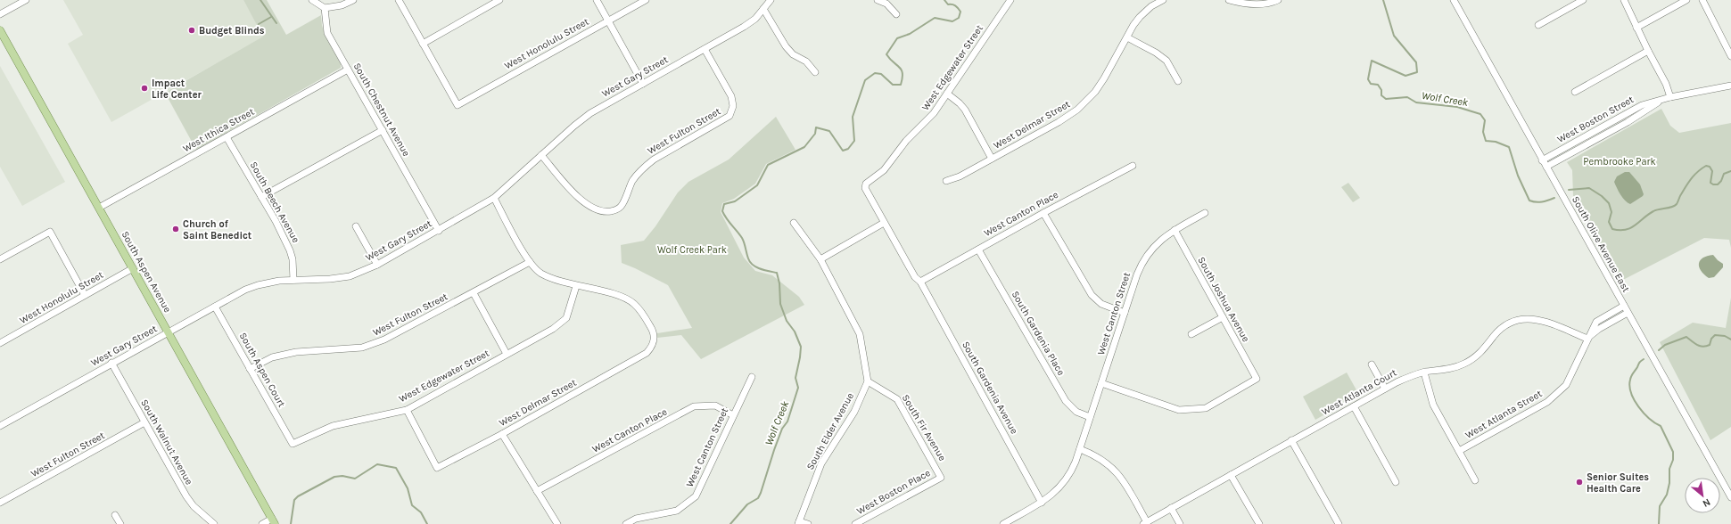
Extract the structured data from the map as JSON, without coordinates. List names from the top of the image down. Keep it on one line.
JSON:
{"streets":{"main road":["South Aspen Avenue"],"street":["West Honolulu Street","West Edgewater Street","West Gary Street","South Chestnut Avenue","West Boston Street","West Delmar Street","West Ithica Street","West Fulton Street","South Beech Avenue","West Canton Place","South Olive Avenue East","South Joshua Avenue","West Canton Street","South Gardenia Place","South Aspen Court","South Gardenia Avenue","West Atlanta Court","West Atlanta Street","South Fir Avenue","South Elder Avenue","South Walnut Avenue","West Boston Place"]},"crossings":[["West Honolulu Street","South Aspen Avenue"],["West Edgewater Street","West Delmar Street"],["West Edgewater Street","West Canton Place"],["West Edgewater Street","South Aspen Court"],["West Edgewater Street","South Gardenia Avenue"],["West Gary Street","South Chestnut Avenue"],["West Gary Street","West Fulton Street"],["West Gary Street","South Beech Avenue"],["West Gary Street","South Aspen Avenue"],["West Gary Street","South Aspen Court"],["West Gary Street","South Walnut Avenue"],["South Chestnut Avenue","West Ithica Street"],["West Boston Street","South Olive Avenue East"],["West Ithica Street","South Beech Avenue"],["West Ithica Street","South Aspen Avenue"],["West Fulton Street","South Aspen Court"],["West Fulton Street","South Walnut Avenue"],["West Canton Place","West Canton Street"],["West Canton Place","South Gardenia Place"],["West Canton Place","South Gardenia Avenue"],["South Joshua Avenue","West Canton Street"],["West Canton Street","South Gardenia Place"],["West Atlanta Court","West Atlanta Street"],["South Fir Avenue","South Elder Avenue"],["South Fir Avenue","West Boston Place"]],"water":["Wolf Creek"],"parks":["Pembrooke Park","Wolf Creek Park"],"places":["Budget Blinds","Impact Life Center","Church of Saint Benedict","Senior Suites Health Care"],"north":"bottom right"}
